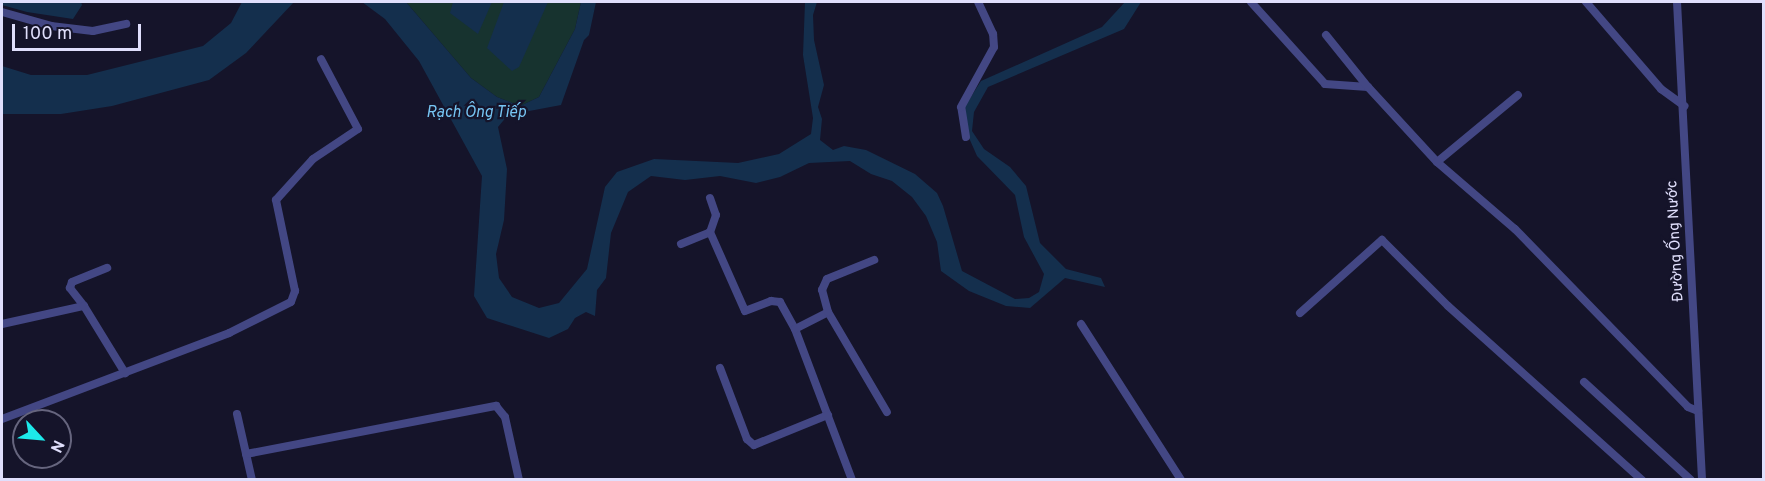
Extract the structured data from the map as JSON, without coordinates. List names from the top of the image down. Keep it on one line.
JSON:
{"streets":{"street":["Đường Ống Nước"]},"water":["Rạch Ông Tiếp"],"scale_bar":"100 m","north":"bottom right"}
